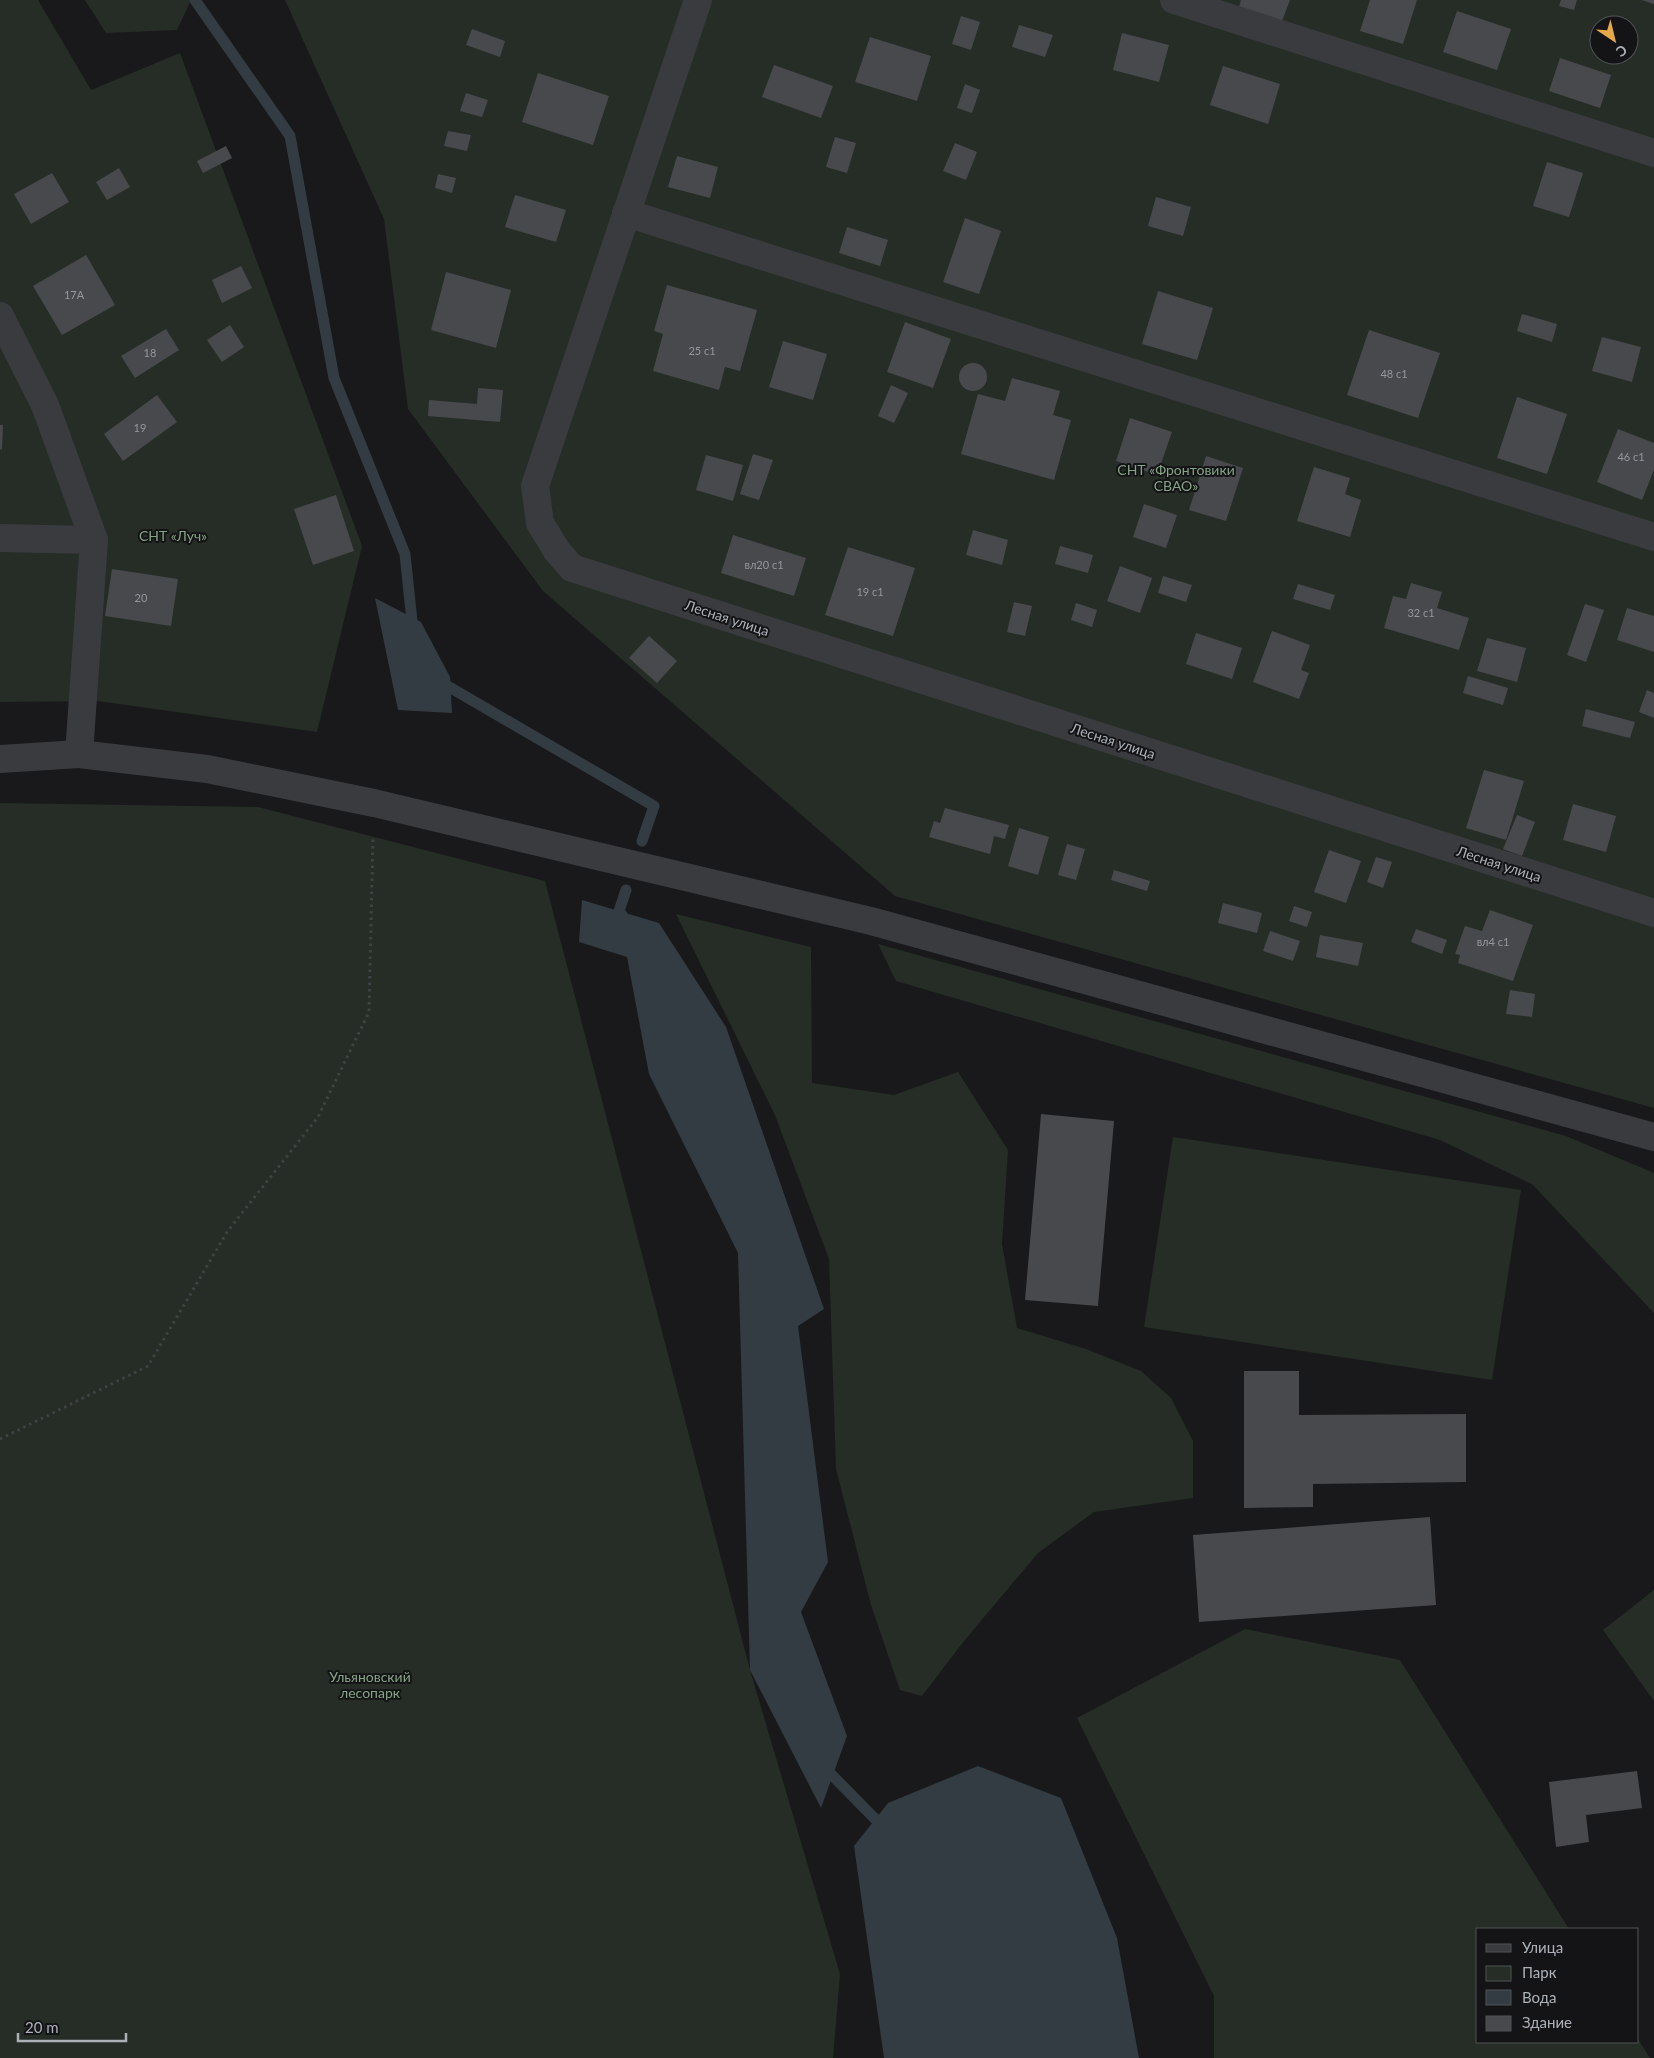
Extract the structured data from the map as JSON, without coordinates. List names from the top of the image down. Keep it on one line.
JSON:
{"streets":{"street":["Лесная улица"]},"parks":["СНТ «Фронтовики СВАО»","СНТ «Луч»","Ульяновский лесопарк"],"house_numbers":["17А","25 с1","18","48 с1","19","46 с1","вл20 с1","19 с1","20","32 с1","вл4 с1"],"legend":["Улица","Парк","Вода","Здание"],"scale_bar":"20 m","north":"bottom right"}
